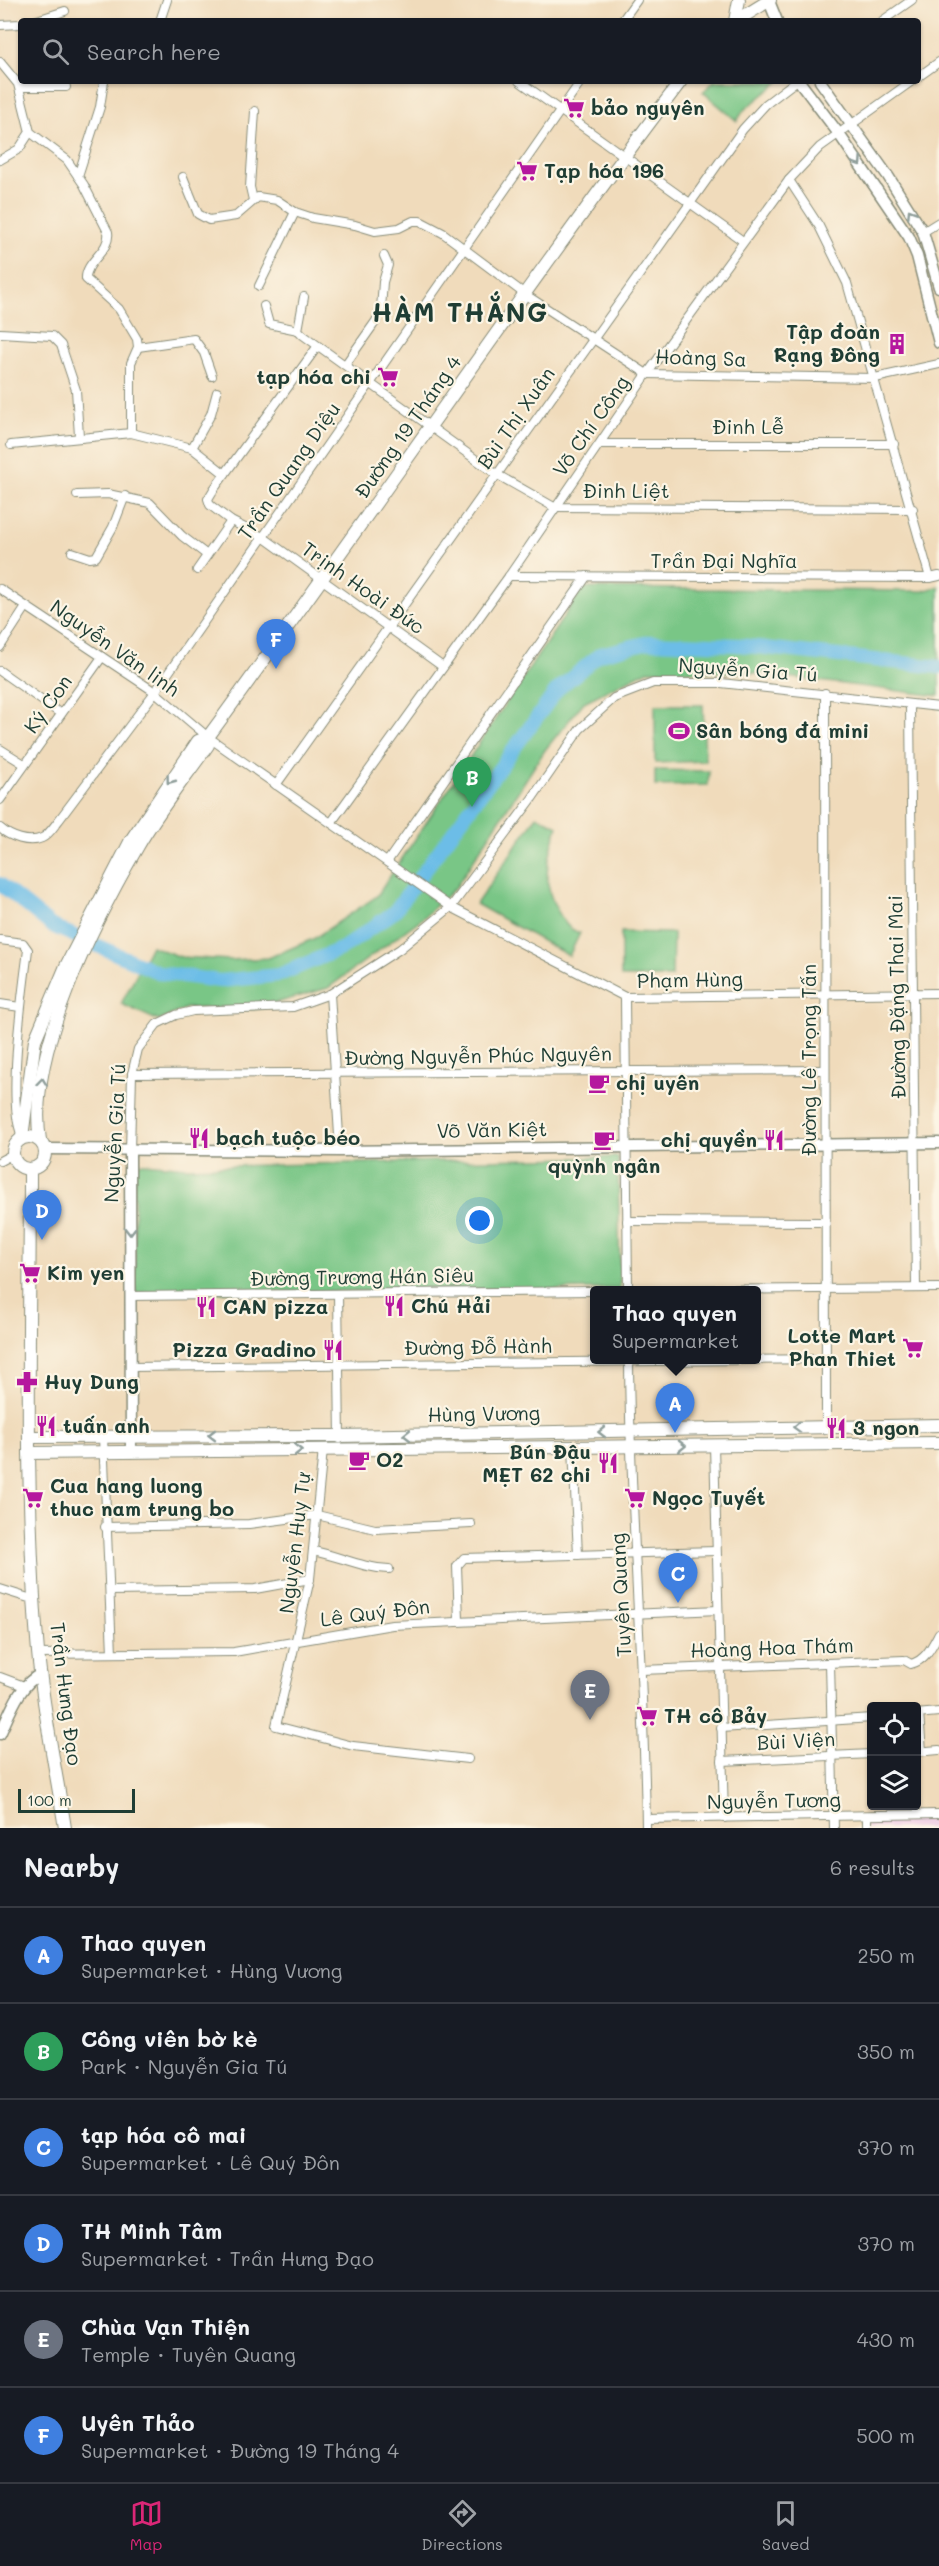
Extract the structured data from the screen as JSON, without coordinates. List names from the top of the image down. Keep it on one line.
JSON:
{"streets":{"main road":["Đường 19 Tháng 4","Hùng Vương","Trần Hưng Đạo"],"street":["Hoàng Sa","Bùi Thị Xuân","Võ Chí Công","Đinh Lễ","Trần Quang Diệu","Đinh Liệt","Trần Đại Nghĩa","Trịnh Hoài Đức","Nguyễn Văn linh","Nguyễn Gia Tú","Ký Con","Phạm Hùng","Đường Đặng Thai Mai","Đường Nguyễn Phúc Nguyên","Đường Lê Trọng Tấn","Võ Văn Kiệt","Đường Trương Hán Siêu","Đường Đỗ Hành","Nguyễn Huy Tự","Tuyên Quang","Lê Quý Đôn","Hoàng Hoa Thám","Bùi Viện","Nguyễn Tương"]},"crossings":[["Hoàng Sa","Bùi Thị Xuân"],["Hoàng Sa","Võ Chí Công"],["Hoàng Sa","Đường 19 Tháng 4"],["Hoàng Sa","Trần Quang Diệu"],["Bùi Thị Xuân","Đinh Liệt"],["Bùi Thị Xuân","Trịnh Hoài Đức"],["Võ Chí Công","Đinh Lễ"],["Võ Chí Công","Đinh Liệt"],["Võ Chí Công","Trần Đại Nghĩa"],["Võ Chí Công","Trịnh Hoài Đức"],["Đường 19 Tháng 4","Đinh Liệt"],["Đường 19 Tháng 4","Trịnh Hoài Đức"],["Đường 19 Tháng 4","Nguyễn Văn linh"],["Trần Quang Diệu","Đinh Liệt"],["Trần Quang Diệu","Trịnh Hoài Đức"],["Trần Quang Diệu","Nguyễn Văn linh"],["Nguyễn Văn linh","Ký Con"],["Nguyễn Gia Tú","Phạm Hùng"],["Nguyễn Gia Tú","Đường Đặng Thai Mai"],["Nguyễn Gia Tú","Đường Nguyễn Phúc Nguyên"],["Nguyễn Gia Tú","Đường Lê Trọng Tấn"],["Nguyễn Gia Tú","Võ Văn Kiệt"],["Nguyễn Gia Tú","Đường Trương Hán Siêu"],["Nguyễn Gia Tú","Đường Đỗ Hành"],["Nguyễn Gia Tú","Hùng Vương"],["Phạm Hùng","Đường Đặng Thai Mai"],["Phạm Hùng","Đường Lê Trọng Tấn"],["Đường Đặng Thai Mai","Võ Văn Kiệt"],["Đường Nguyễn Phúc Nguyên","Đường Lê Trọng Tấn"],["Đường Lê Trọng Tấn","Võ Văn Kiệt"],["Đường Lê Trọng Tấn","Đường Đỗ Hành"],["Đường Lê Trọng Tấn","Hùng Vương"],["Võ Văn Kiệt","Trần Hưng Đạo"],["Hùng Vương","Nguyễn Huy Tự"],["Hùng Vương","Tuyên Quang"],["Hùng Vương","Trần Hưng Đạo"],["Nguyễn Huy Tự","Lê Quý Đôn"],["Tuyên Quang","Lê Quý Đôn"],["Tuyên Quang","Hoàng Hoa Thám"],["Tuyên Quang","Nguyễn Tương"],["Lê Quý Đôn","Trần Hưng Đạo"]],"districts":["HÀM THẮNG"],"places":{"supermarket":["bảo nguyên","Tạp hóa 196","tạp hóa chi","Kim yen","Lotte Mart Phan Thiet","Cua hang luong thuc nam trung bo","Ngọc Tuyết","TH cô Bảy"],"building":["Tập đoàn Rạng Đông"],"sports":["Sân bóng đá mini"],"cafe":["chị uyên","quỳnh ngân","O2"],"restaurant":["bạch tuộc béo","chị quyền","Chú Hải","CAN pizza","Pizza Gradino","tuấn anh","3 ngon","Bún Đậu MẸT 62 chi"],"pharmacy":["Huy Dung"]},"scale_bar":"100 m","page":{"search":"Search here","pins":["F","B","D","A","C","E"],"popup":["Thao quyen","Supermarket"],"scale":"100 m","heading":["Nearby","6 results"],"list":[{"mark":"A","name":"Thao quyen","note":"Supermarket · Hùng Vương","value":"250 m"},{"mark":"B","name":"Công viên bờ kè","note":"Park · Nguyễn Gia Tú","value":"350 m"},{"mark":"C","name":"tạp hóa cô mai","note":"Supermarket · Lê Quý Đôn","value":"370 m"},{"mark":"D","name":"TH Minh Tâm","note":"Supermarket · Trần Hưng Đạo","value":"370 m"},{"mark":"E","name":"Chùa Vạn Thiện","note":"Temple · Tuyên Quang","value":"430 m"},{"mark":"F","name":"Uyên Thảo","note":"Supermarket · Đường 19 Tháng 4","value":"500 m"}],"nav":["Map","Directions","Saved"]}}
